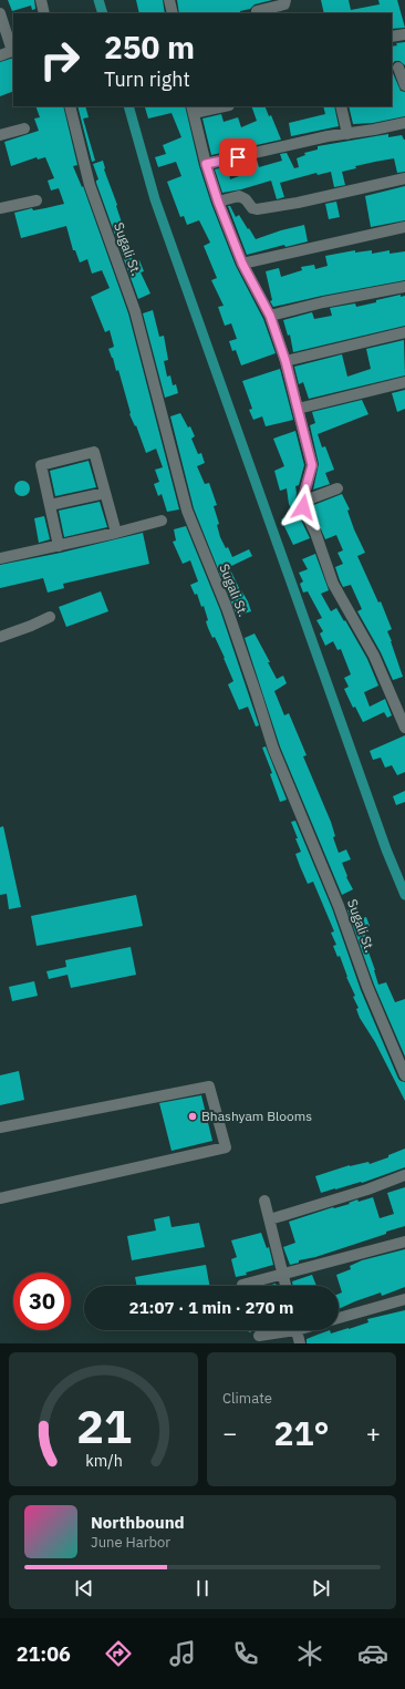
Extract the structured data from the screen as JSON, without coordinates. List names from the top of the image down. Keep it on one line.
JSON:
{"streets":{"street":["Sugali St."]},"places":["Bhashyam Blooms"],"page":{"turn":["250 m","Turn right"],"limit":"30","trip":"21:07 · 1 min · 270 m","tile":"Climate","heat":["−","21°","+"],"song":["Northbound","June Harbor"],"tabs":"21:06","gauge":["21","km/h"]}}
